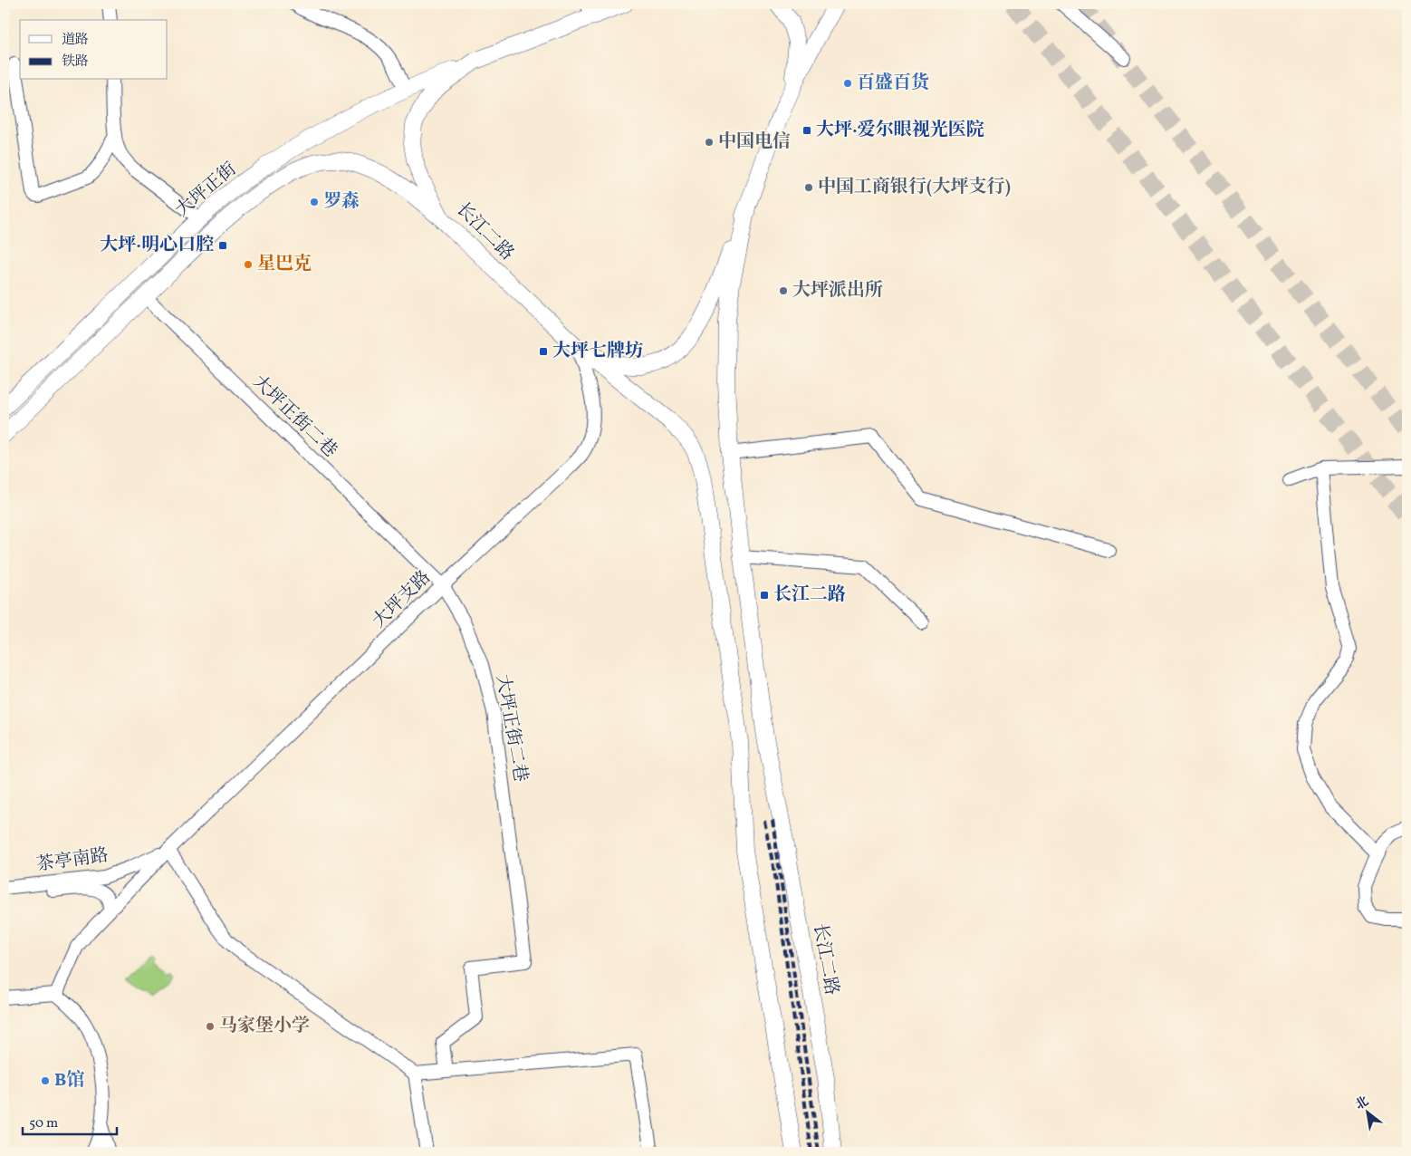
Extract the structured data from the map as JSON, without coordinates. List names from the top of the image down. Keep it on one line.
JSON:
{"streets":{"main road":["大坪正街","长江二路"],"street":["大坪正街二巷","大坪支路","茶亭南路"]},"crossings":[["大坪正街","长江二路"],["大坪正街","大坪正街二巷"],["长江二路","大坪支路"],["大坪正街二巷","大坪支路"],["大坪支路","茶亭南路"]],"places":{"other":["百盛百货","中国电信","中国工商银行(大坪支行)","罗森","星巴克","大坪派出所","马家堡小学","B馆"],"transit":["大坪‧爱尔眼视光医院","大坪‧明心口腔","大坪七牌坊","长江二路"]},"legend":["道路","铁路"],"scale_bar":"50 m","north":"top left"}
